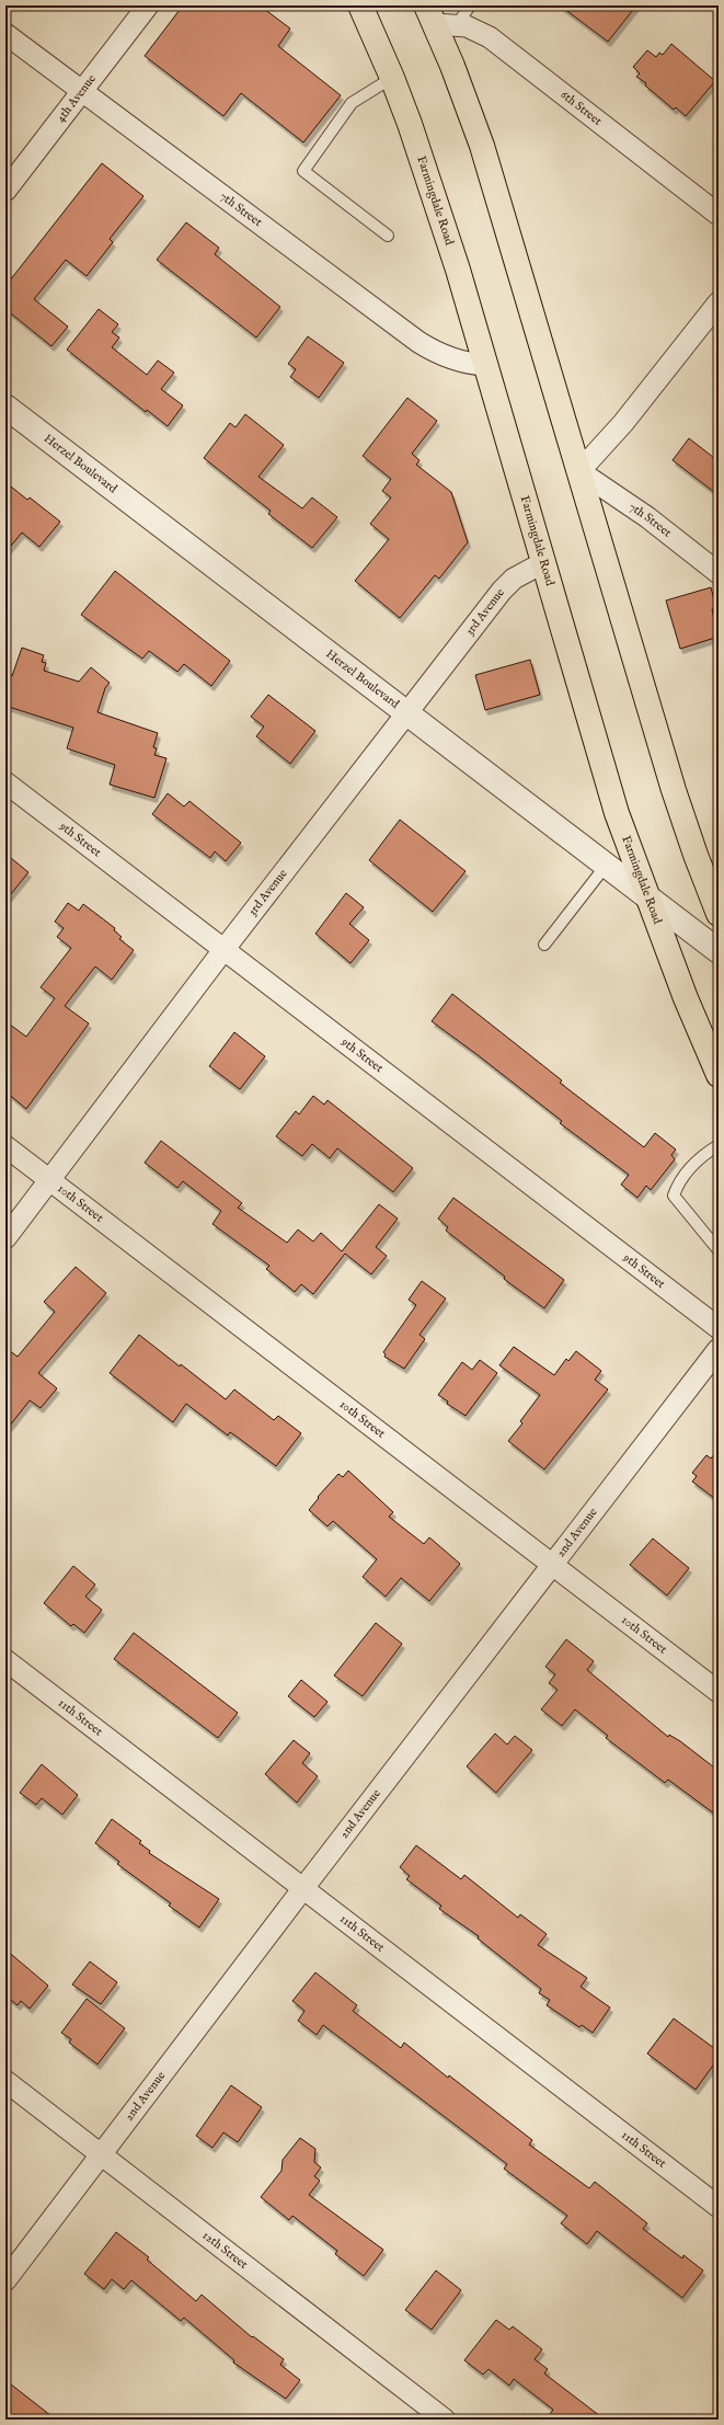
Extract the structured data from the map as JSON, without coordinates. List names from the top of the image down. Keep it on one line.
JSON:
{"streets":{"main road":["Farmingdale Road"],"street":["4th Avenue","6th Street","7th Street","Herzel Boulevard","3rd Avenue","9th Street","10th Street","2nd Avenue","11th Street","12th Street"]},"crossings":[["4th Avenue","7th Street"],["Farmingdale Road","7th Street"],["Farmingdale Road","Herzel Boulevard"],["Farmingdale Road","3rd Avenue"],["Herzel Boulevard","3rd Avenue"],["3rd Avenue","9th Street"],["3rd Avenue","10th Street"],["10th Street","2nd Avenue"],["2nd Avenue","11th Street"],["2nd Avenue","12th Street"]]}
